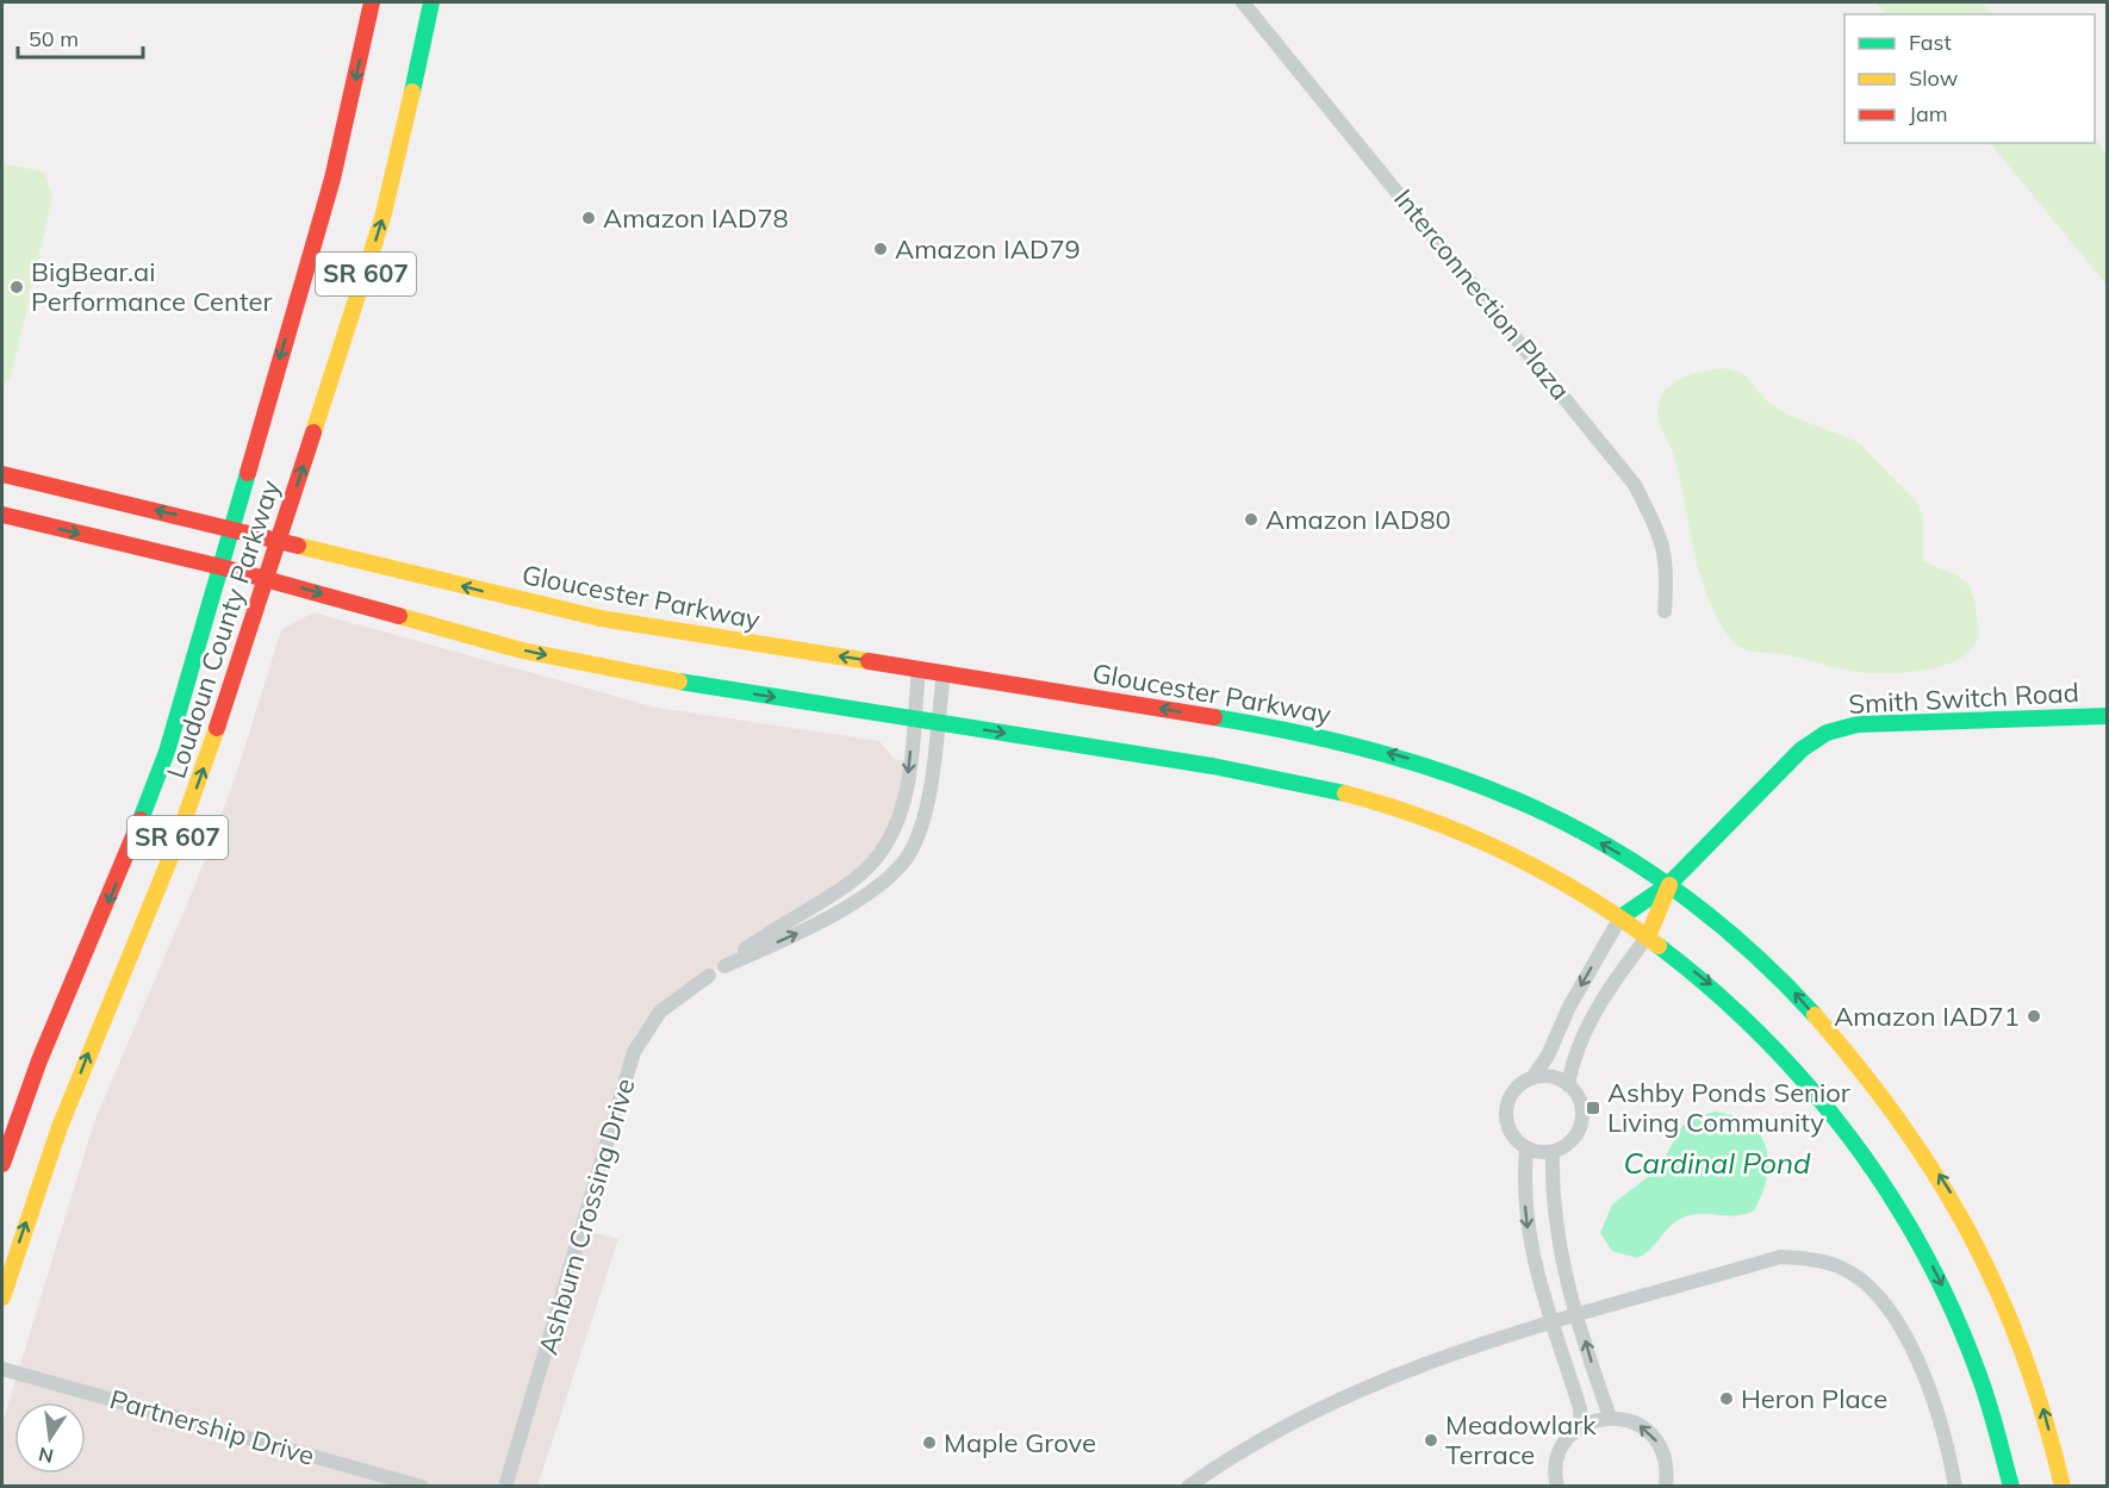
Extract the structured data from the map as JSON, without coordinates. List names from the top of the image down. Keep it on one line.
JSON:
{"streets":{"main road":["SR 607","Gloucester Parkway","Loudoun County Parkway","Smith Switch Road"],"street":["Interconnection Plaza","Ashburn Crossing Drive","Partnership Drive"]},"crossings":[["Gloucester Parkway","Loudoun County Parkway"],["Gloucester Parkway","Smith Switch Road"]],"water":["Cardinal Pond"],"places":{"other":["Amazon IAD78","Amazon IAD79","BigBear.ai Performance Center","Amazon IAD80","Amazon IAD71","Heron Place","Meadowlark Terrace","Maple Grove"],"transit":["Ashby Ponds Senior Living Community"]},"legend":["Fast","Slow","Jam"],"scale_bar":"50 m","north":"bottom"}
